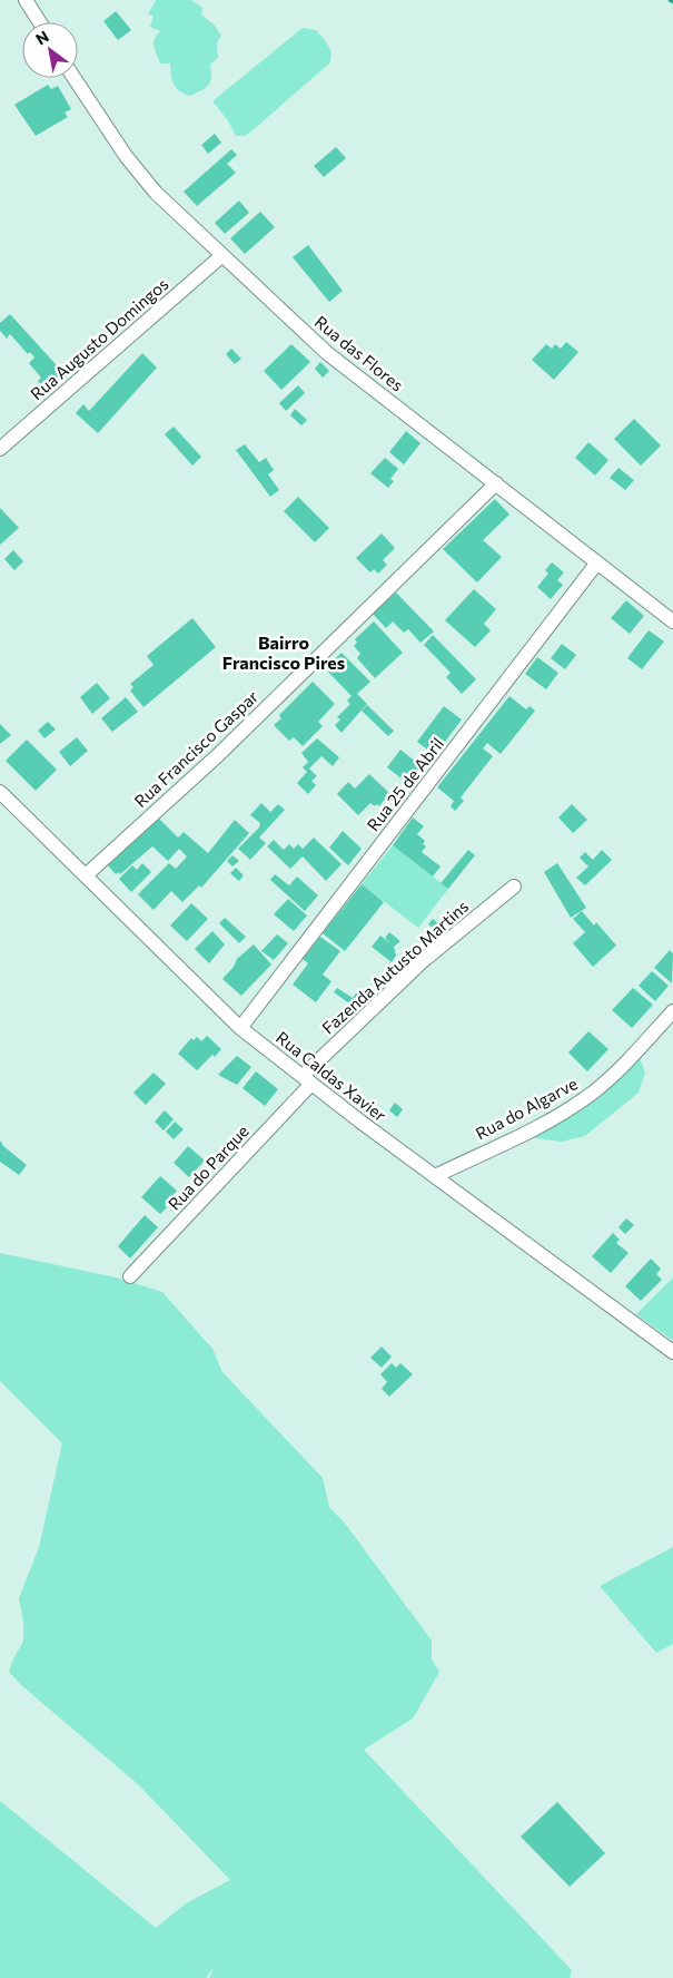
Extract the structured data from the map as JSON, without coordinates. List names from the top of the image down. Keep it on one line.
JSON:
{"streets":{"street":["Rua Augusto Domingos","Rua das Flores","Rua Francisco Gaspar","Rua 25 de Abril","Fazenda Autusto Martins","Rua Caldas Xavier","Rua do Algarve","Rua do Parque"]},"crossings":[["Rua Augusto Domingos","Rua das Flores"],["Rua das Flores","Rua Francisco Gaspar"],["Rua das Flores","Rua 25 de Abril"],["Rua Francisco Gaspar","Rua Caldas Xavier"],["Rua 25 de Abril","Rua Caldas Xavier"],["Fazenda Autusto Martins","Rua Caldas Xavier"],["Fazenda Autusto Martins","Rua do Parque"],["Rua Caldas Xavier","Rua do Algarve"],["Rua Caldas Xavier","Rua do Parque"]],"districts":["Bairro Francisco Pires"],"north":"top left"}
